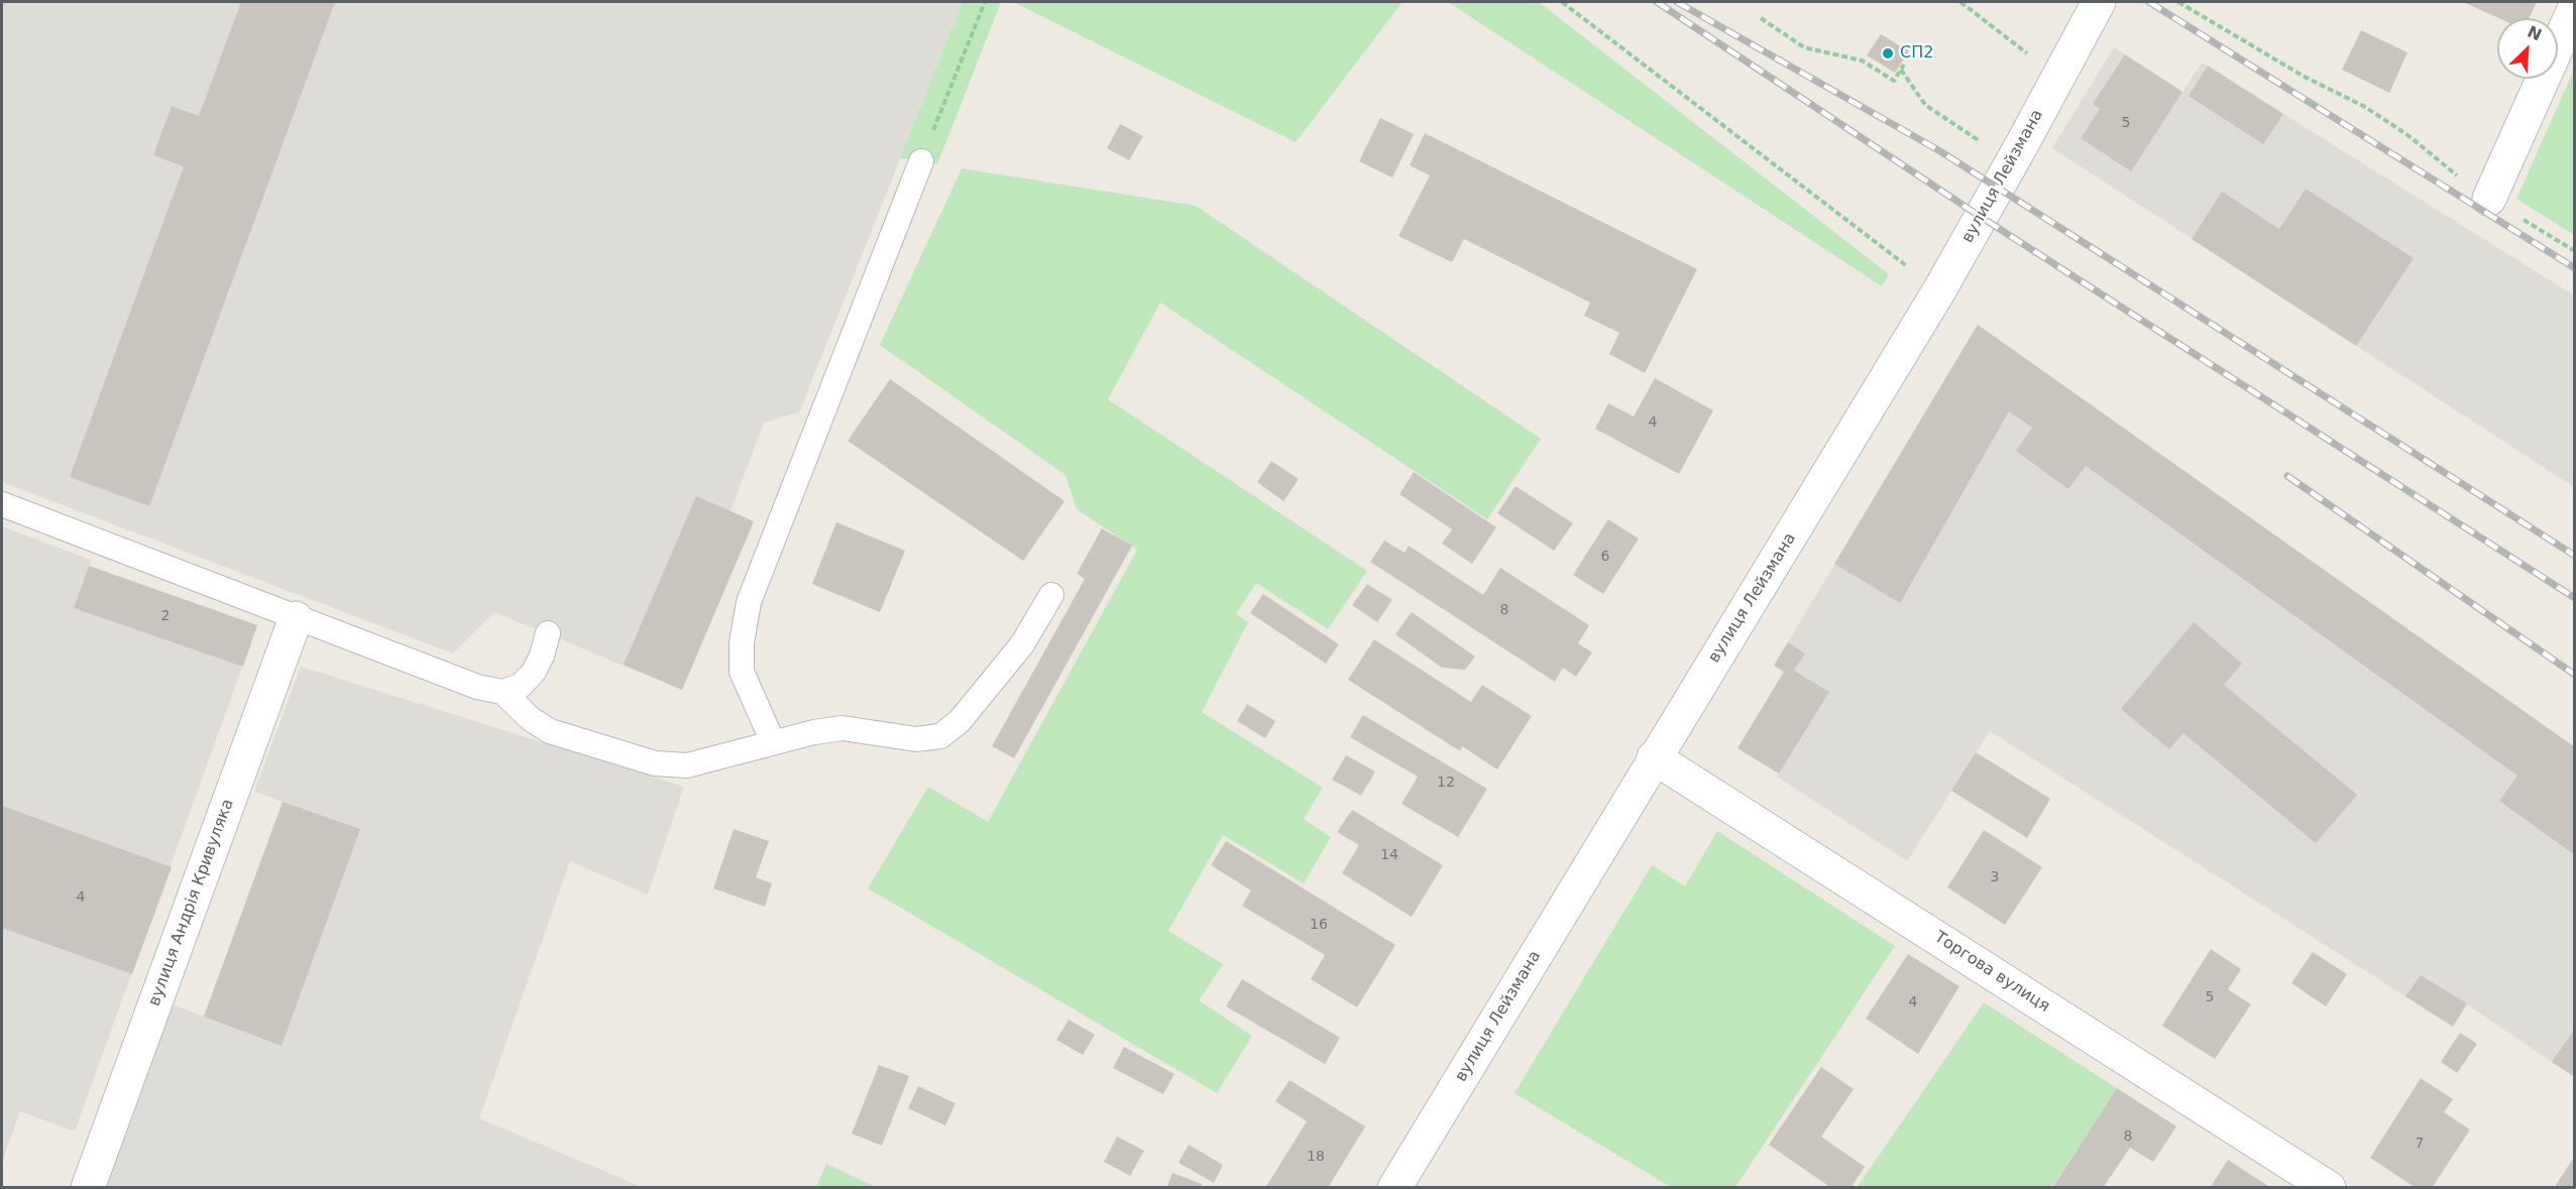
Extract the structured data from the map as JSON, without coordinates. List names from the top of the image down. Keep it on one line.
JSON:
{"streets":{"street":["вулиця Лейзмана","вулиця Андрія Кривуляка","Торгова вулиця"]},"crossings":[["вулиця Лейзмана","Торгова вулиця"]],"places":["СП2"],"house_numbers":["5","4","6","8","2","12","14","3","4","16","5","4","8","7","18"],"north":"top right"}
